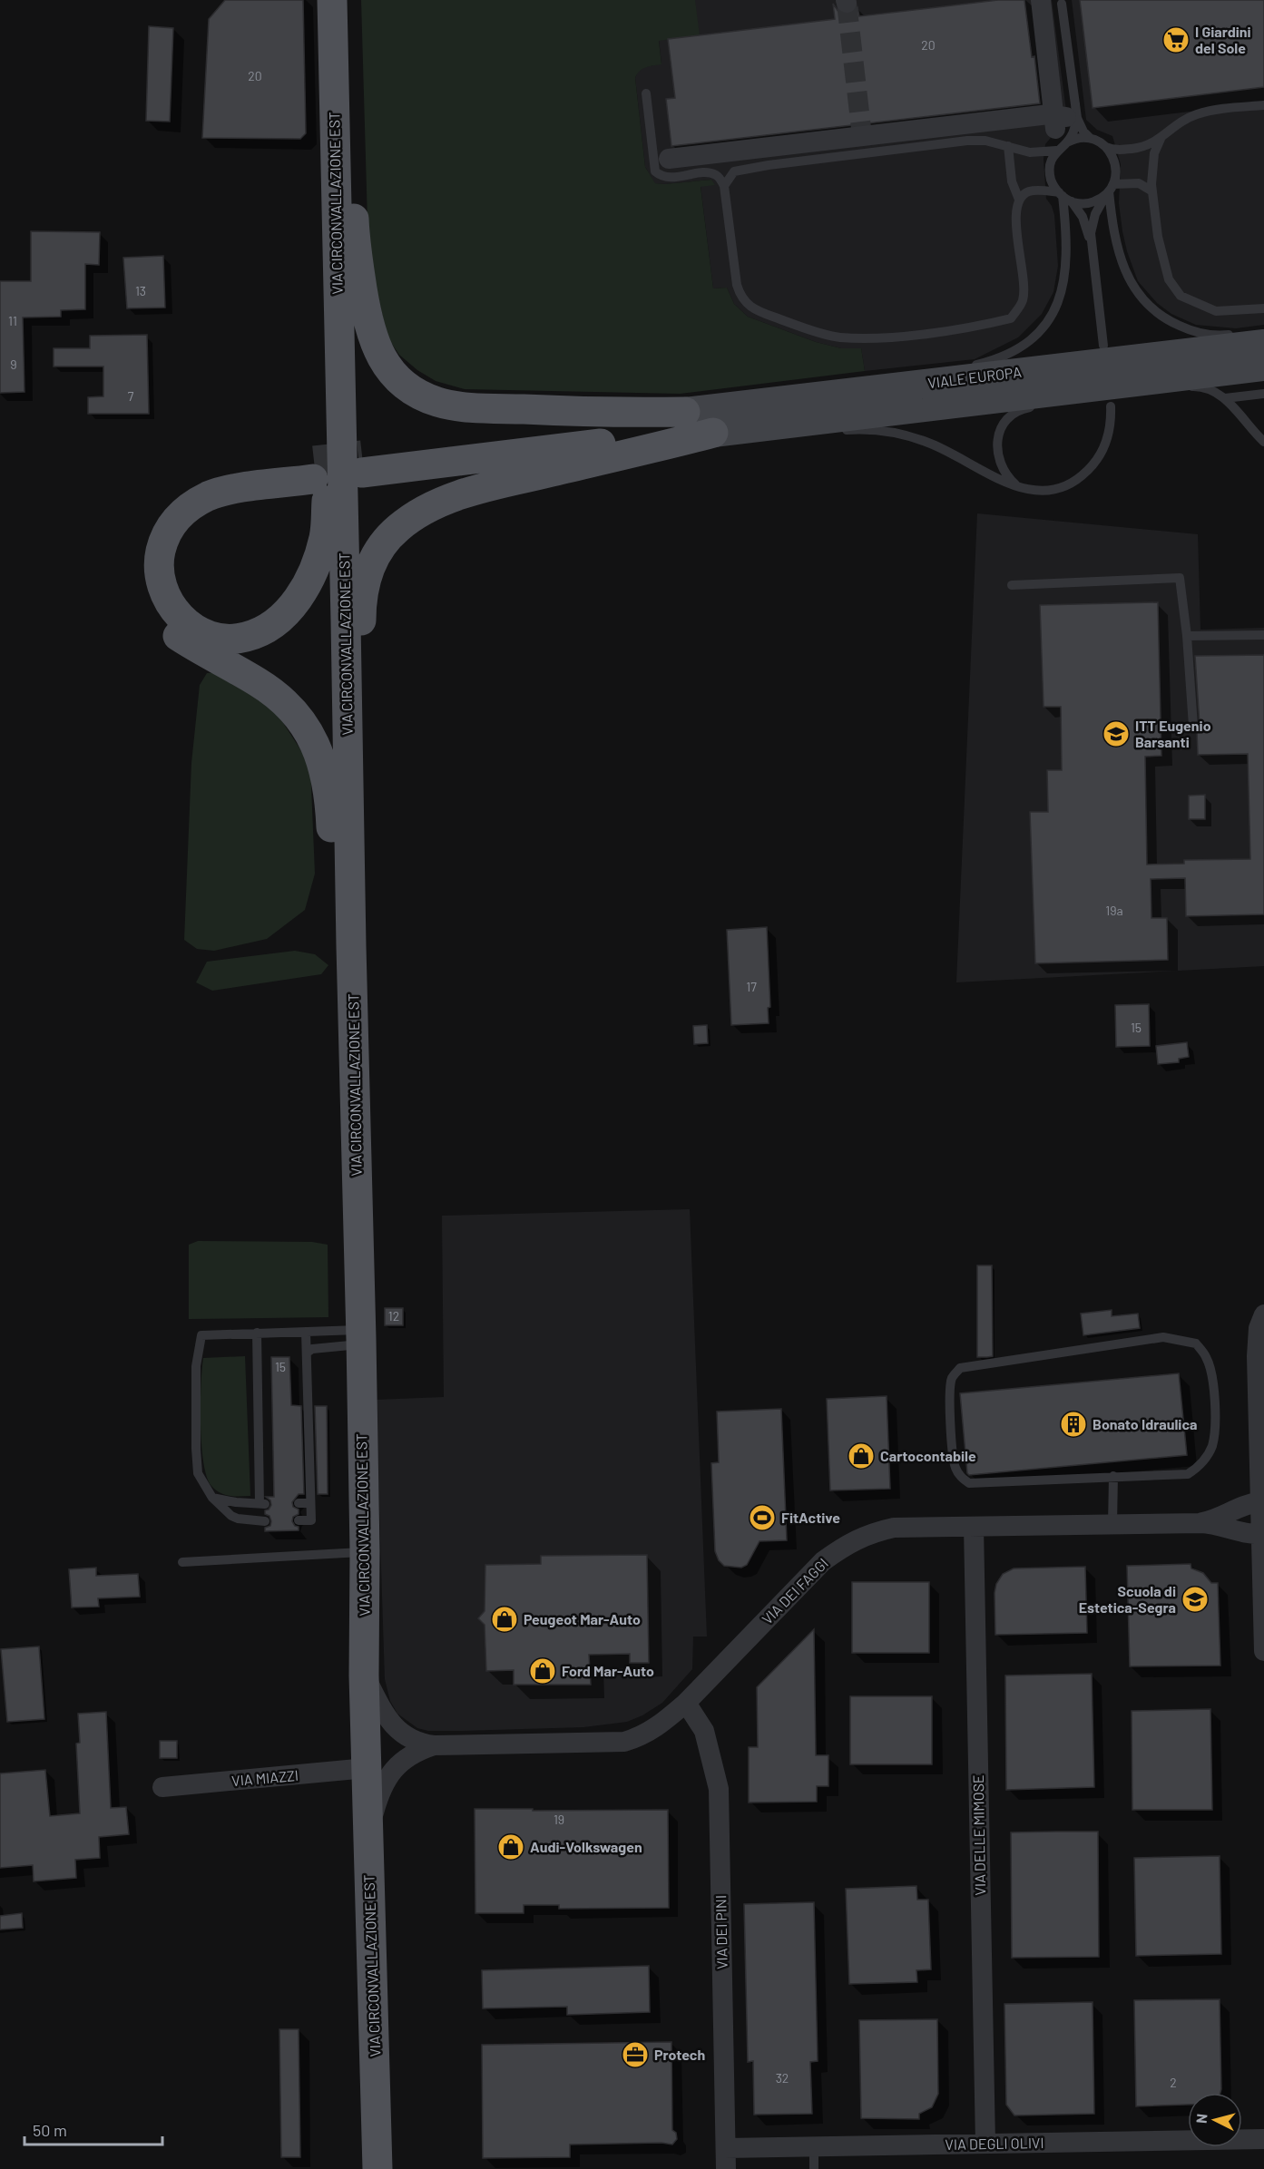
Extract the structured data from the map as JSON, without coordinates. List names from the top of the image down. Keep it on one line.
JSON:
{"streets":{"main road":["VIA CIRCONVALLAZIONE EST"],"street":["VIALE EUROPA","VIA DEI FAGGI","VIA MIAZZI","VIA DELLE MIMOSE","VIA DEI PINI","VIA DEGLI OLIVI"]},"crossings":[["VIA CIRCONVALLAZIONE EST","VIA DEI FAGGI"],["VIA CIRCONVALLAZIONE EST","VIA MIAZZI"],["VIA DEI FAGGI","VIA DELLE MIMOSE"],["VIA DEI FAGGI","VIA DEI PINI"],["VIA DELLE MIMOSE","VIA DEGLI OLIVI"],["VIA DEI PINI","VIA DEGLI OLIVI"]],"places":{"supermarket":["I Giardini del Sole"],"school or university":["ITT Eugenio Barsanti","Scuola di Estetica-Segra"],"building":["Bonato Idraulica"],"shop":["Cartocontabile","Peugeot Mar-Auto","Ford Mar-Auto","Audi-Volkswagen"],"sports":["FitActive"],"office":["Protech"]},"house_numbers":["20","20","13","11","9","7","19a","17","15","12","15","19","32","2"],"scale_bar":"50 m","north":"left"}
